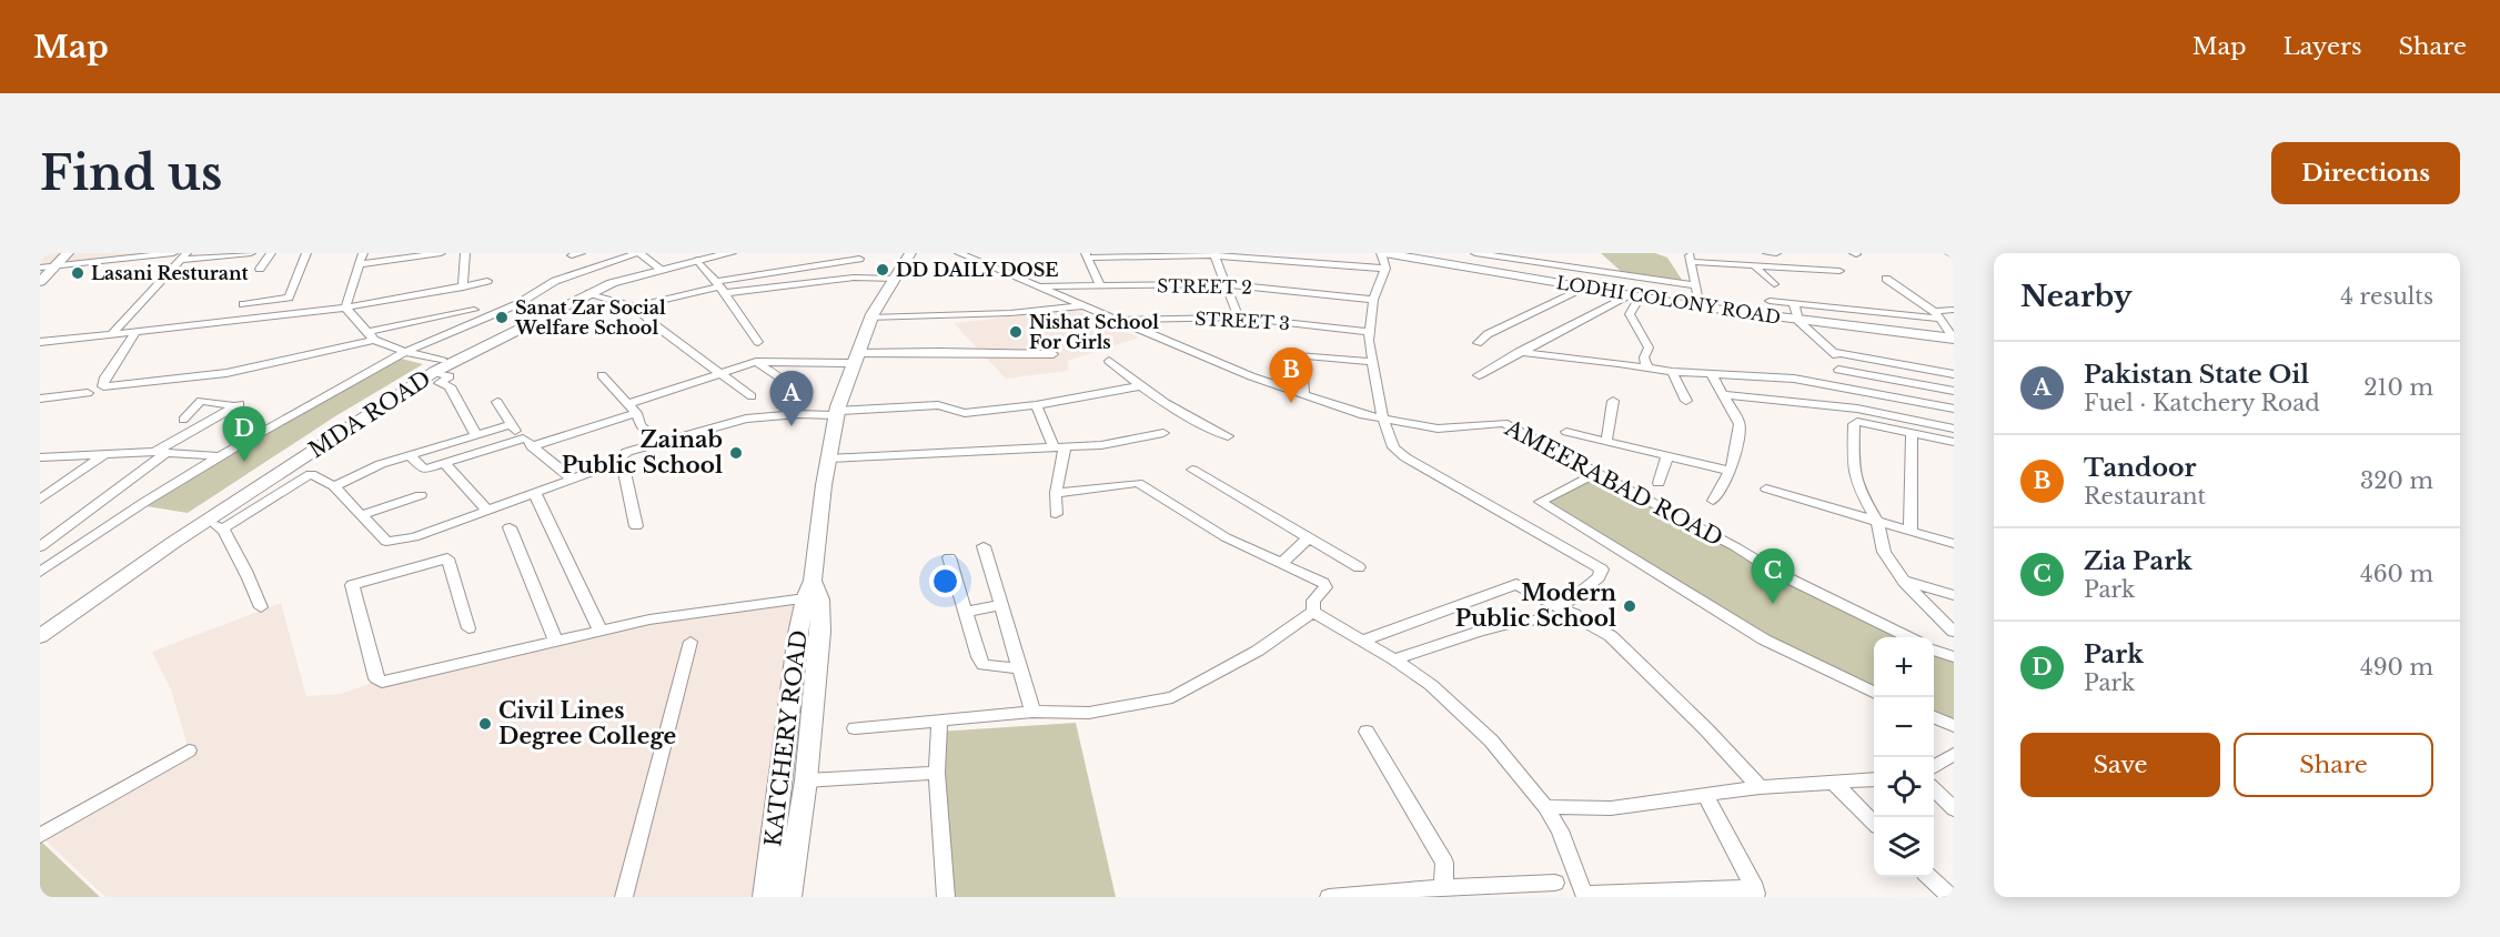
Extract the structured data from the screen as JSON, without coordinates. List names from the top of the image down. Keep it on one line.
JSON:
{"streets":{"main road":["LODHI COLONY ROAD","MDA ROAD","KATCHERY ROAD"],"street":["STREET 2","STREET 3","AMEERABAD ROAD"]},"crossings":[["STREET 2","AMEERABAD ROAD"],["STREET 3","AMEERABAD ROAD"]],"places":["DD DAILY DOSE","Lasani Resturant","Sanat Zar Social Welfare School","Nishat School For Girls","Zainab Public School","Modern Public School","Civil Lines Degree College"],"page":{"header":"Map","nav":["Map","Layers","Share"],"buttons":["Directions",["Save","Share"]],"title":"Find us","heading":["Nearby","4 results"],"list":[{"mark":"A","name":"Pakistan State Oil","note":"Fuel · Katchery Road","value":"210 m"},{"mark":"B","name":"Tandoor","note":"Restaurant","value":"320 m"},{"mark":"C","name":"Zia Park","note":"Park","value":"460 m"},{"mark":"D","name":"Park","note":"Park","value":"490 m"}],"pins":["B","A","D","C"],"map_buttons":["+","−"]}}
